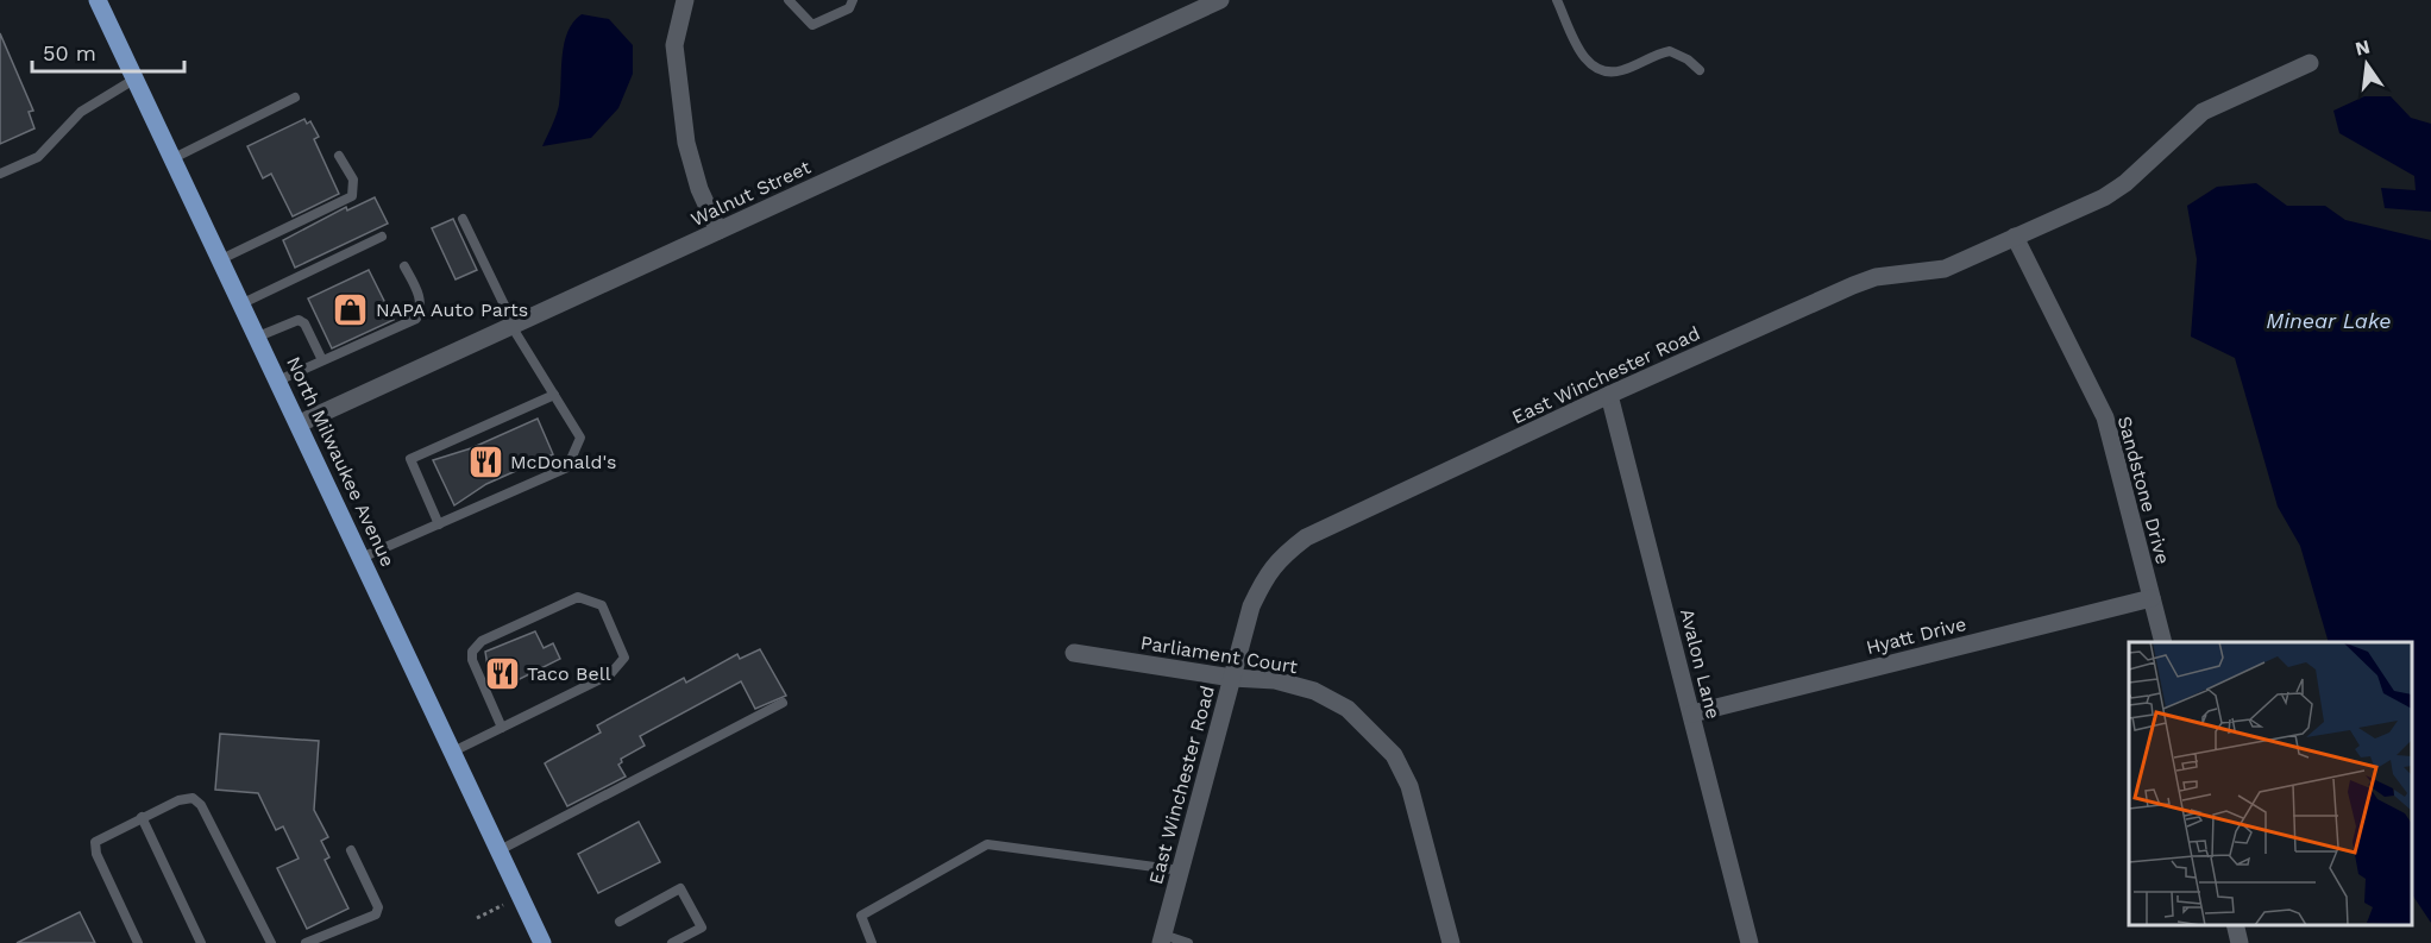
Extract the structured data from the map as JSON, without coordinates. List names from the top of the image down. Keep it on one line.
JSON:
{"streets":{"main road":["North Milwaukee Avenue"],"street":["Walnut Street","East Winchester Road","Sandstone Drive","Hyatt Drive","Parliament Court","Avalon Lane"]},"crossings":[["Walnut Street","North Milwaukee Avenue"],["East Winchester Road","Sandstone Drive"],["East Winchester Road","Parliament Court"],["East Winchester Road","Avalon Lane"],["Sandstone Drive","Hyatt Drive"],["Hyatt Drive","Avalon Lane"]],"water":["Minear Lake"],"places":{"shop":["NAPA Auto Parts"],"restaurant":["McDonald's","Taco Bell"]},"scale_bar":"50 m","north":"top"}
